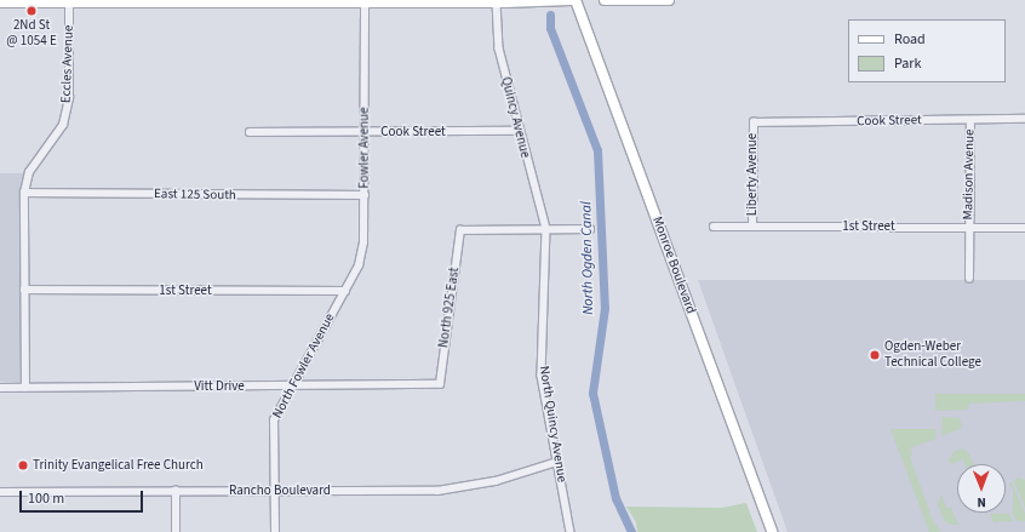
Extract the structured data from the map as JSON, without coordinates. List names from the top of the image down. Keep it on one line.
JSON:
{"streets":{"main road":["Monroe Boulevard"],"street":["Eccles Avenue","Quincy Avenue","Cook Street","Fowler Avenue","Liberty Avenue","Madison Avenue","East 125 South","1st Street","North 925 East","North Fowler Avenue","Vitt Drive","North Quincy Avenue","Rancho Boulevard"]},"crossings":[["Eccles Avenue","East 125 South"],["Eccles Avenue","1st Street"],["Eccles Avenue","Vitt Drive"],["Quincy Avenue","Cook Street"],["Quincy Avenue","North 925 East"],["Quincy Avenue","North Quincy Avenue"],["Cook Street","Fowler Avenue"],["Cook Street","Liberty Avenue"],["Cook Street","Madison Avenue"],["Fowler Avenue","East 125 South"],["Fowler Avenue","1st Street"],["Fowler Avenue","North Fowler Avenue"],["Liberty Avenue","1st Street"],["Madison Avenue","1st Street"],["1st Street","North Fowler Avenue"],["North 925 East","Vitt Drive"],["North 925 East","North Quincy Avenue"],["North Fowler Avenue","Vitt Drive"],["North Fowler Avenue","Rancho Boulevard"],["North Quincy Avenue","Rancho Boulevard"]],"water":["North Ogden Canal"],"places":["2Nd St @ 1054 E","Ogden-Weber Technical College","Trinity Evangelical Free Church"],"legend":["Road","Park"],"scale_bar":"100 m","north":"bottom"}
